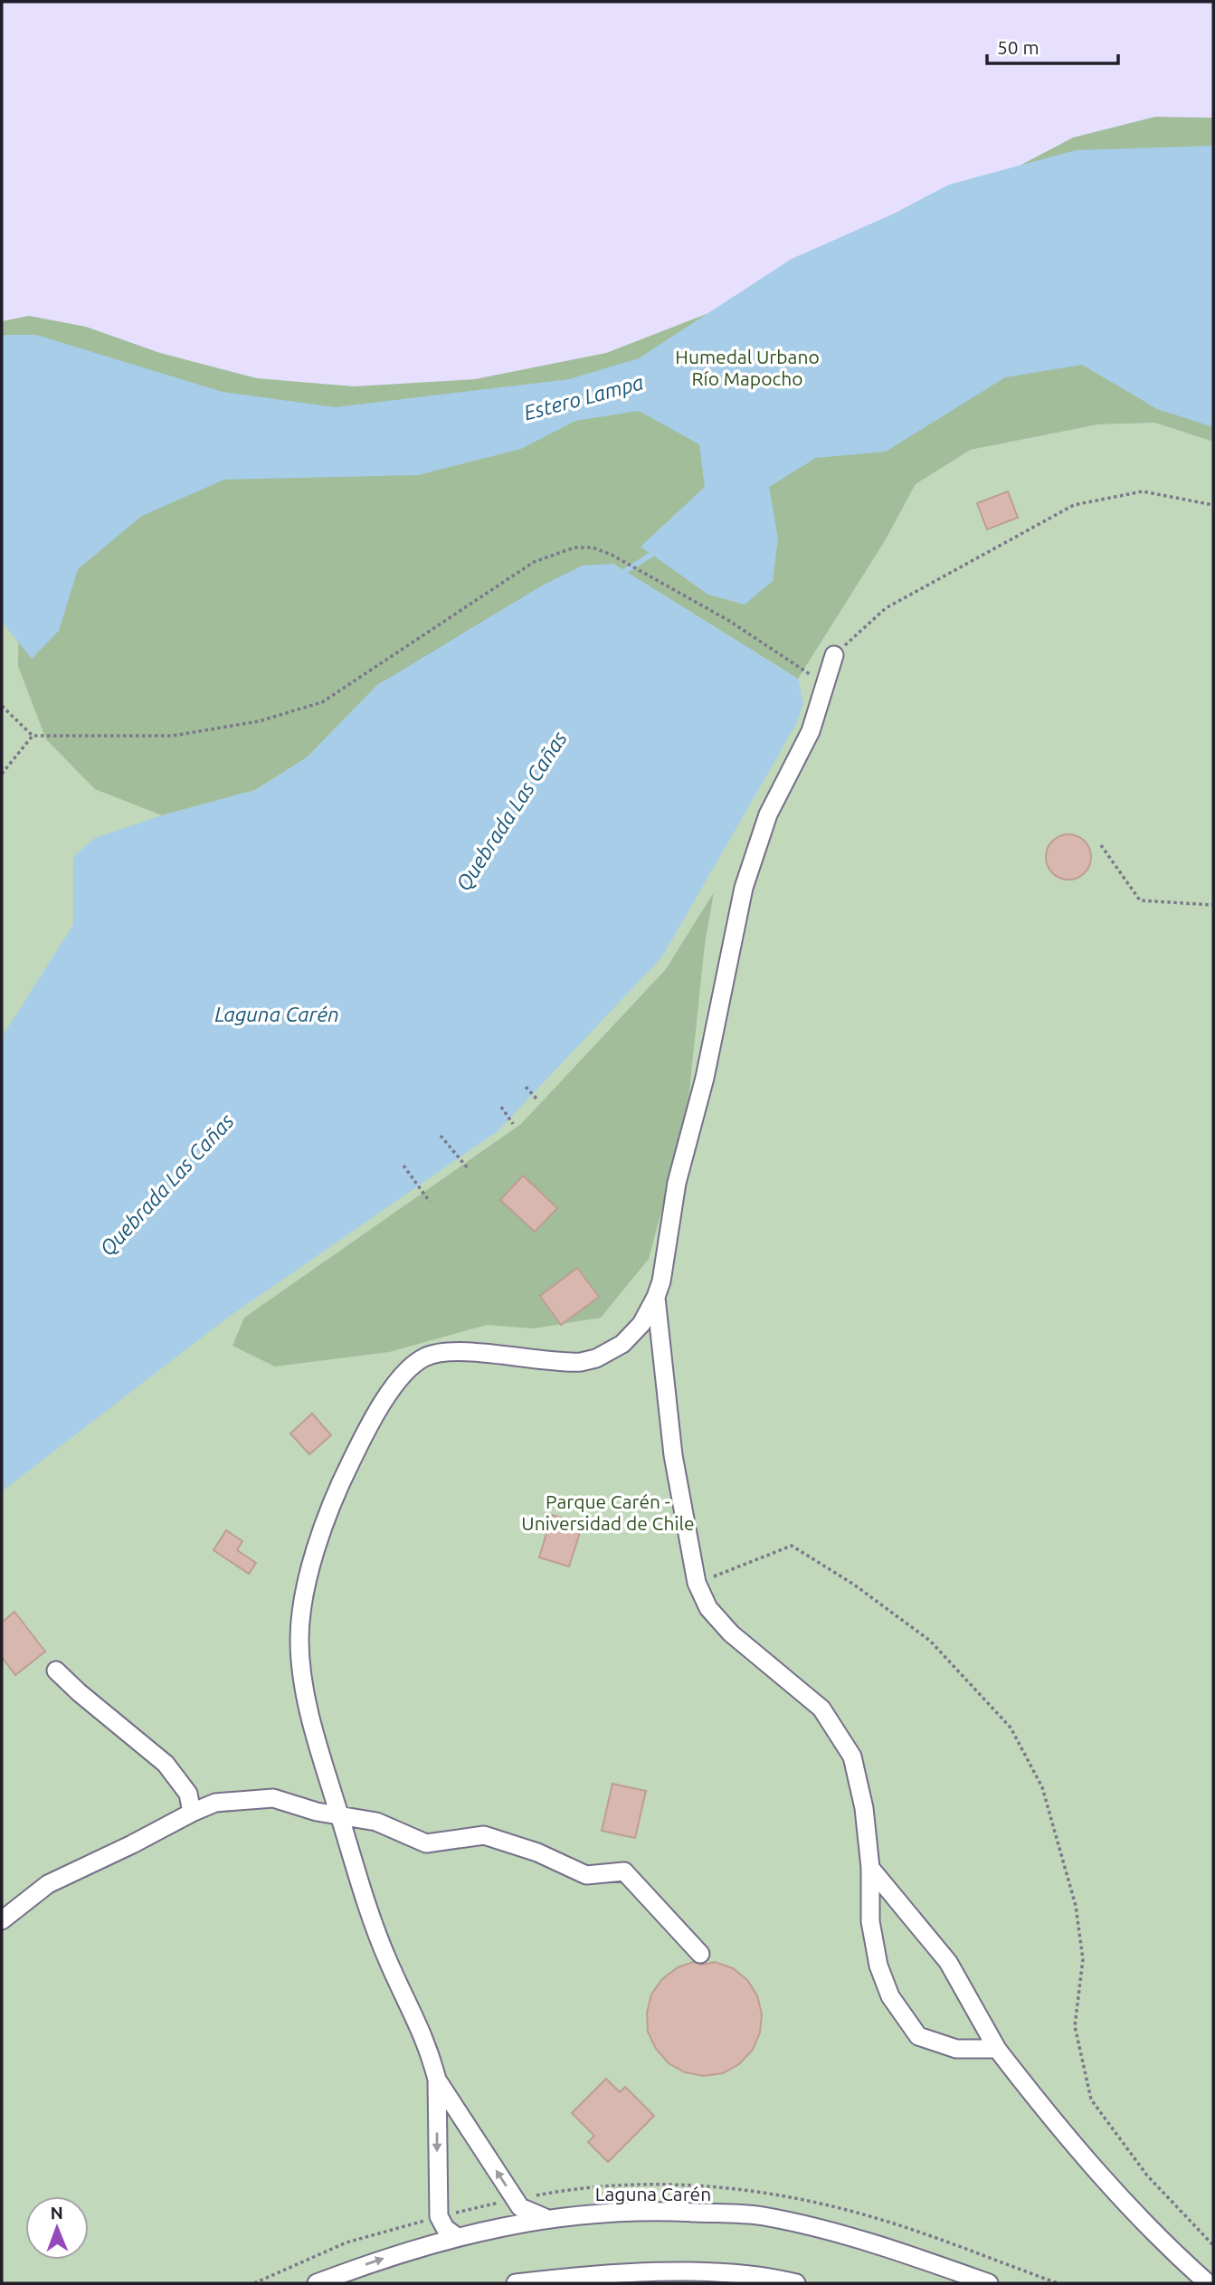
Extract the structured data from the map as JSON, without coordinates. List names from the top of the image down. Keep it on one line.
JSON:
{"streets":{"street":["Laguna Carén"]},"water":["Estero Lampa","Quebrada Las Cañas","Laguna Carén"],"parks":["Humedal Urbano Río Mapocho","Parque Carén - Universidad de Chile"],"scale_bar":"50 m","north":"top"}
